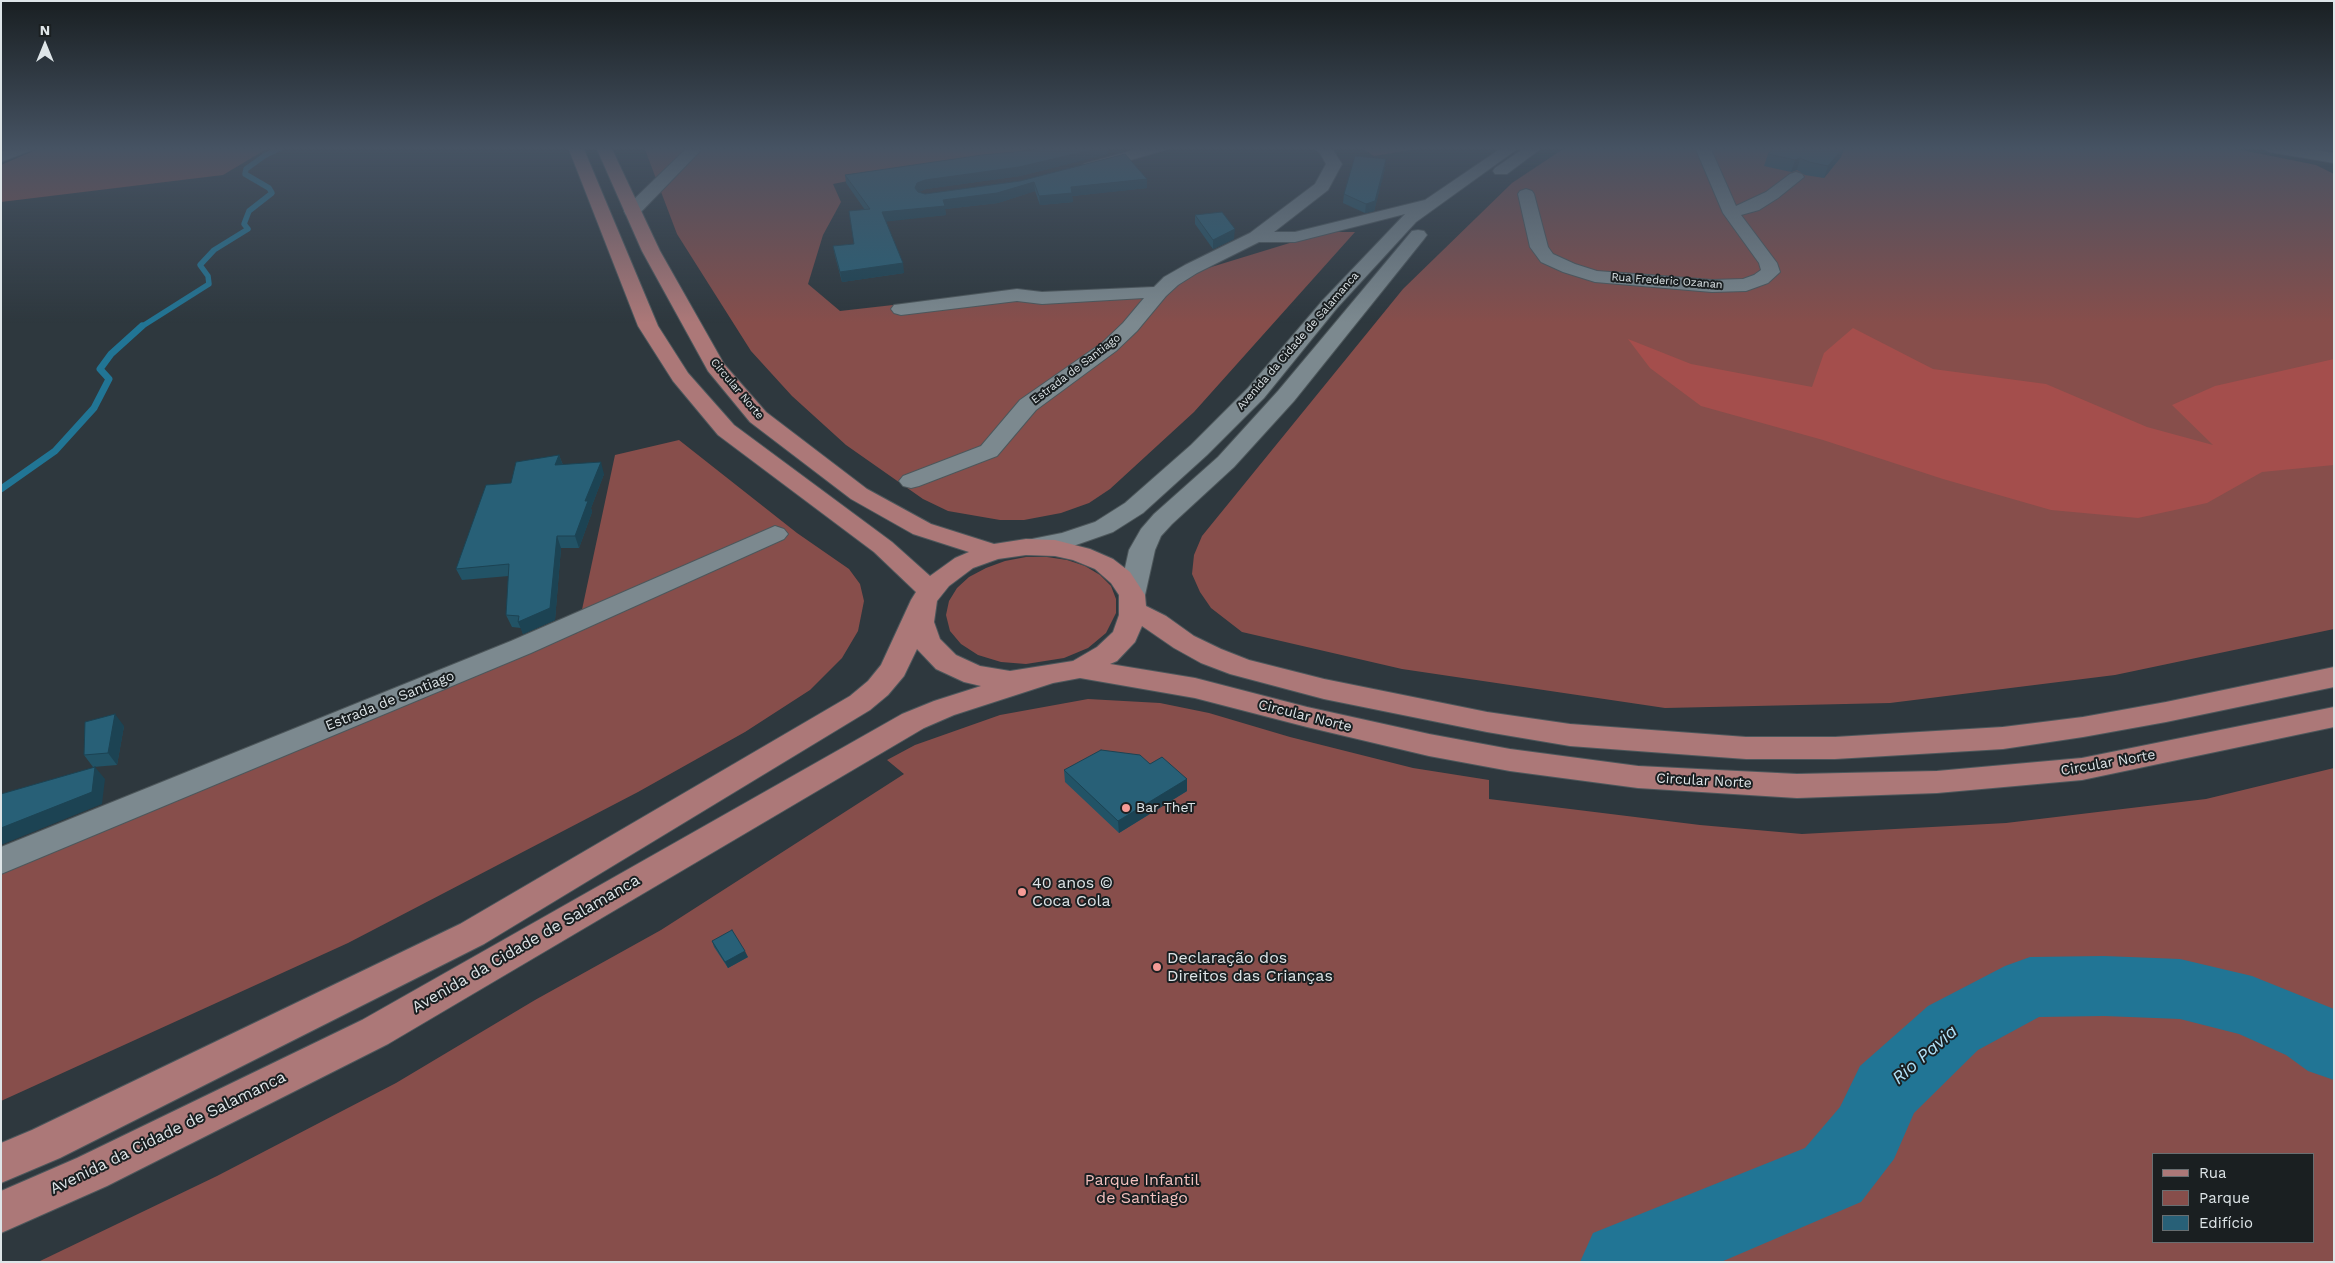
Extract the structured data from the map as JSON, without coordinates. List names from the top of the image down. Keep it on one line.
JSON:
{"streets":{"main road":["Avenida da Cidade de Salamanca","Circular Norte"],"street":["Rua Frederic Ozanan","Estrada de Santiago"]},"crossings":[["Avenida da Cidade de Salamanca","Circular Norte"]],"water":["Rio Pavia"],"parks":["Parque Infantil de Santiago"],"places":["Bar TheT","40 anos © Coca Cola","Declaração dos Direitos das Crianças"],"legend":["Rua","Parque","Edifício"],"north":"top"}
